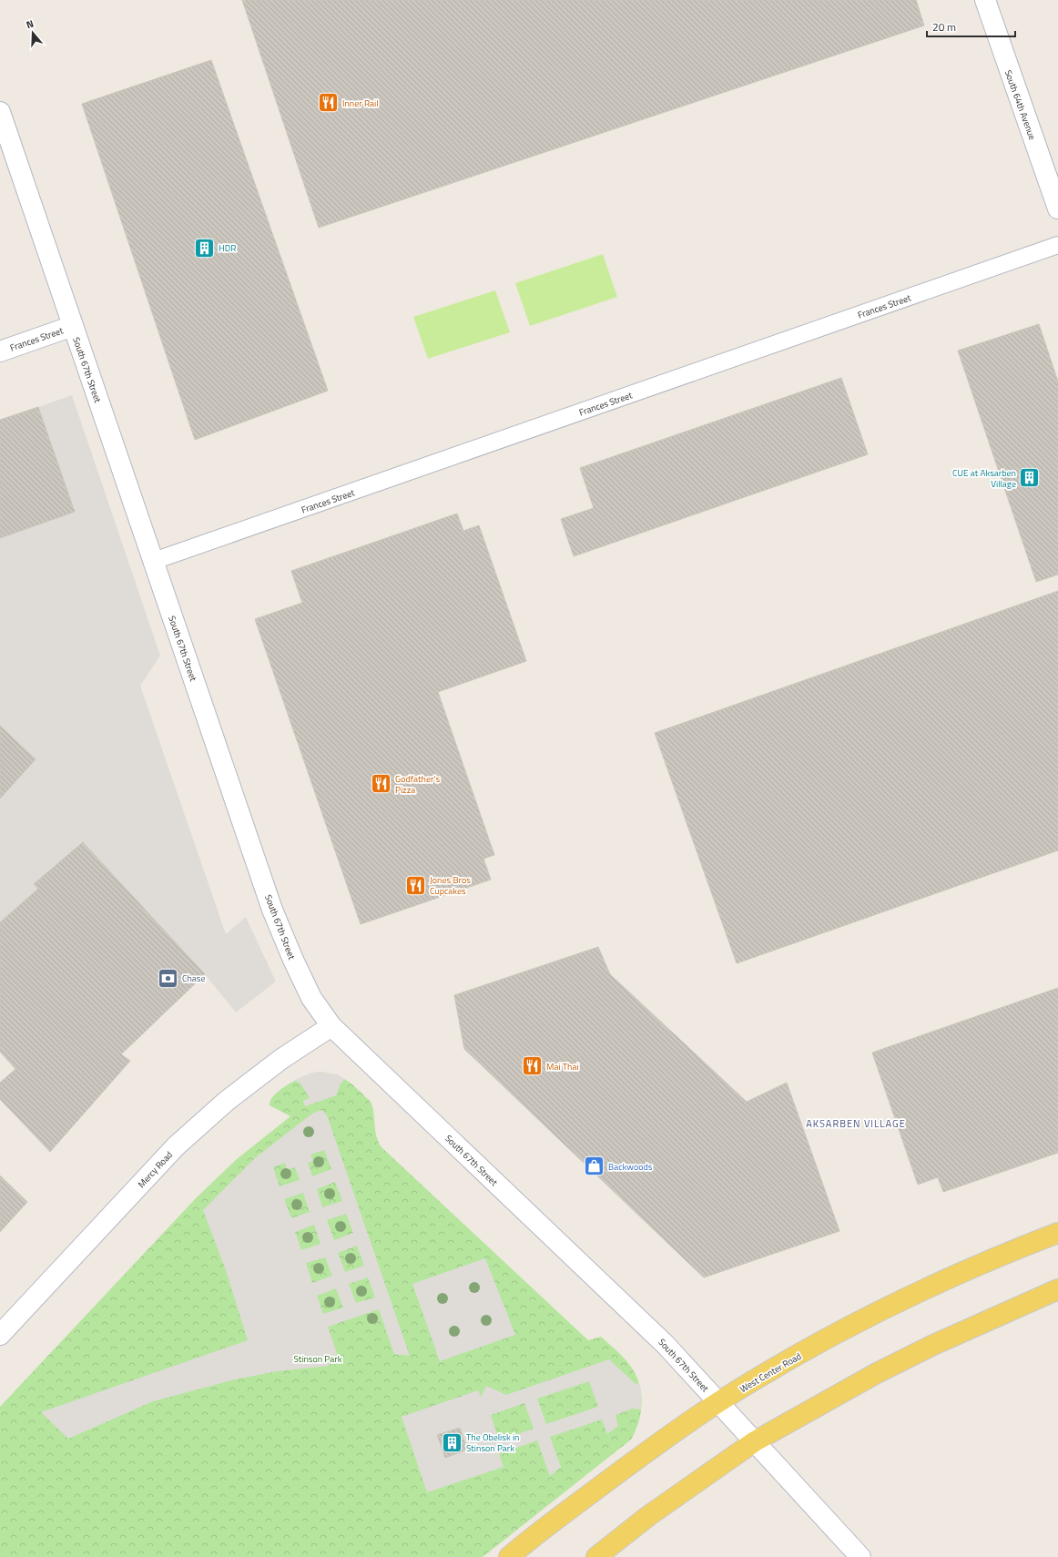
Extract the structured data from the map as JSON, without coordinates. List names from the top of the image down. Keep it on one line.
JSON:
{"streets":{"main road":["South 64th Avenue","Frances Street","South 67th Street","Mercy Road","West Center Road"]},"crossings":[["Frances Street","South 67th Street"],["South 67th Street","Mercy Road"],["South 67th Street","West Center Road"]],"districts":["AKSARBEN VILLAGE"],"parks":["Stinson Park"],"places":{"restaurant":["Inner Rail","Godfather's Pizza","Jones Bros Cupcakes","Mai Thai"],"building":["HDR","CUE at Aksarben Village","The Obelisk in Stinson Park"],"bank":["Chase"],"shop":["Backwoods"]},"scale_bar":"20 m","north":"top"}
